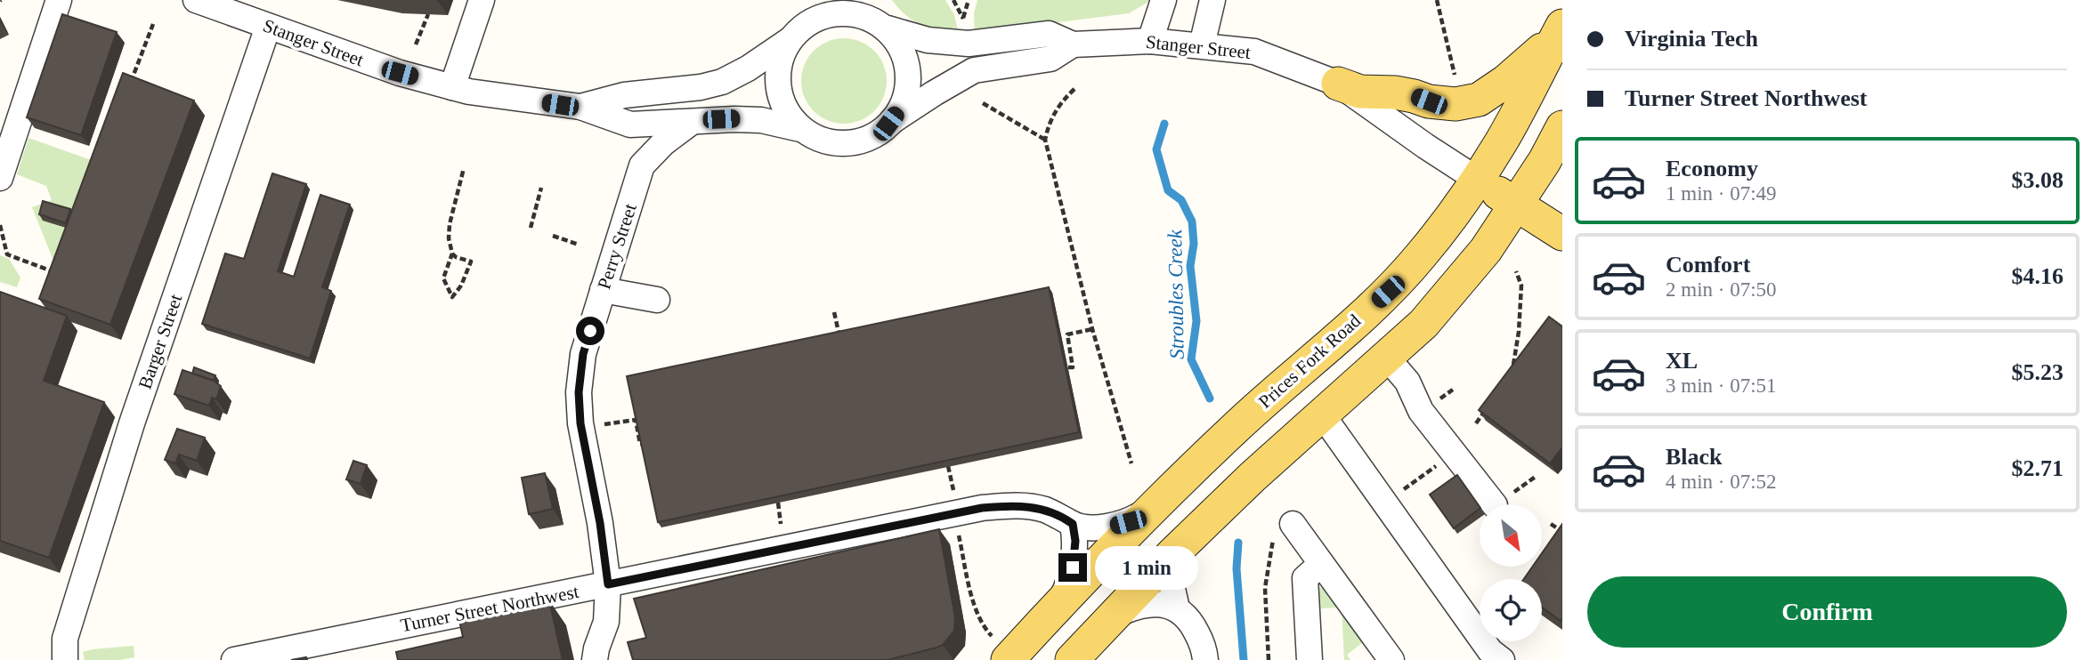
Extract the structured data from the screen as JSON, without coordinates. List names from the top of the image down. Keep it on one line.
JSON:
{"streets":{"main road":["Prices Fork Road"],"street":["Stanger Street","Perry Street","Barger Street","Turner Street Northwest"]},"crossings":[["Stanger Street","Perry Street"],["Stanger Street","Barger Street"],["Stanger Street","Prices Fork Road"],["Perry Street","Turner Street Northwest"],["Prices Fork Road","Turner Street Northwest"]],"water":["Stroubles Creek"],"north":"bottom right","page":{"banner":["Virginia Tech","Turner Street Northwest"],"list":[{"name":"Economy","note":"1 min · 07:49","value":"$3.08"},{"name":"Comfort","note":"2 min · 07:50","value":"$4.16"},{"name":"XL","note":"3 min · 07:51","value":"$5.23"},{"name":"Black","note":"4 min · 07:52","value":"$2.71"}],"bubble":"1 min","buttons":"Confirm"}}
